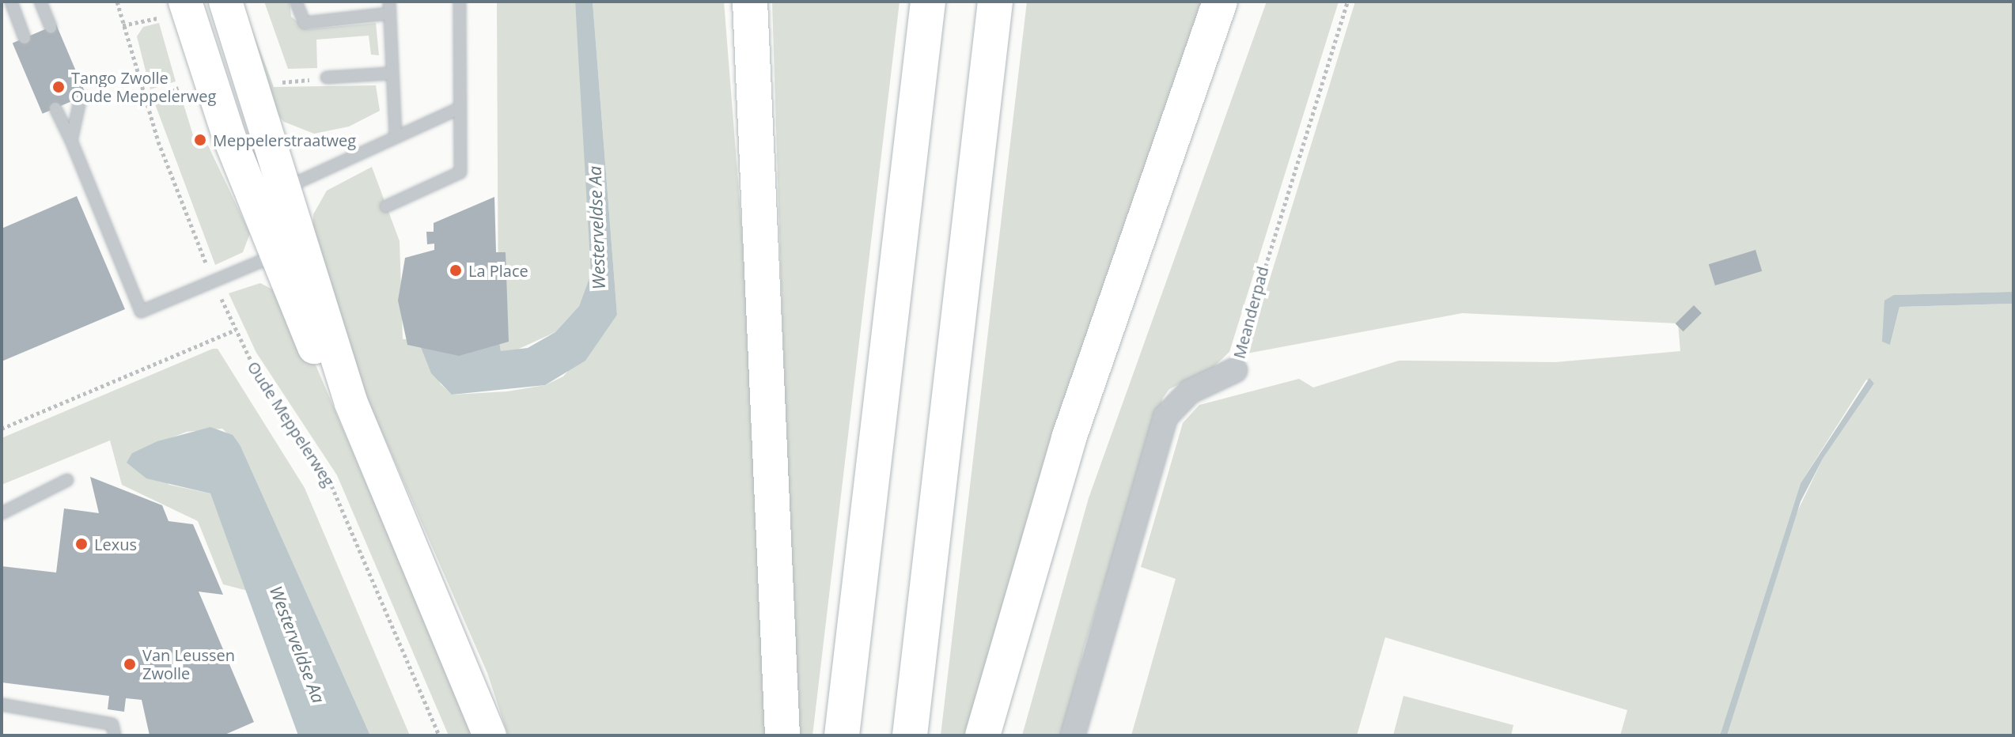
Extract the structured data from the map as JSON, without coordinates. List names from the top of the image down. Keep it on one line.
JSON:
{"streets":{"street":["Meanderpad"],"path":["Oude Meppelerweg"]},"water":["Westerveldse Aa"],"places":["Tango Zwolle Oude Meppelerweg","Meppelerstraatweg","La Place","Lexus","Van Leussen Zwolle"]}
